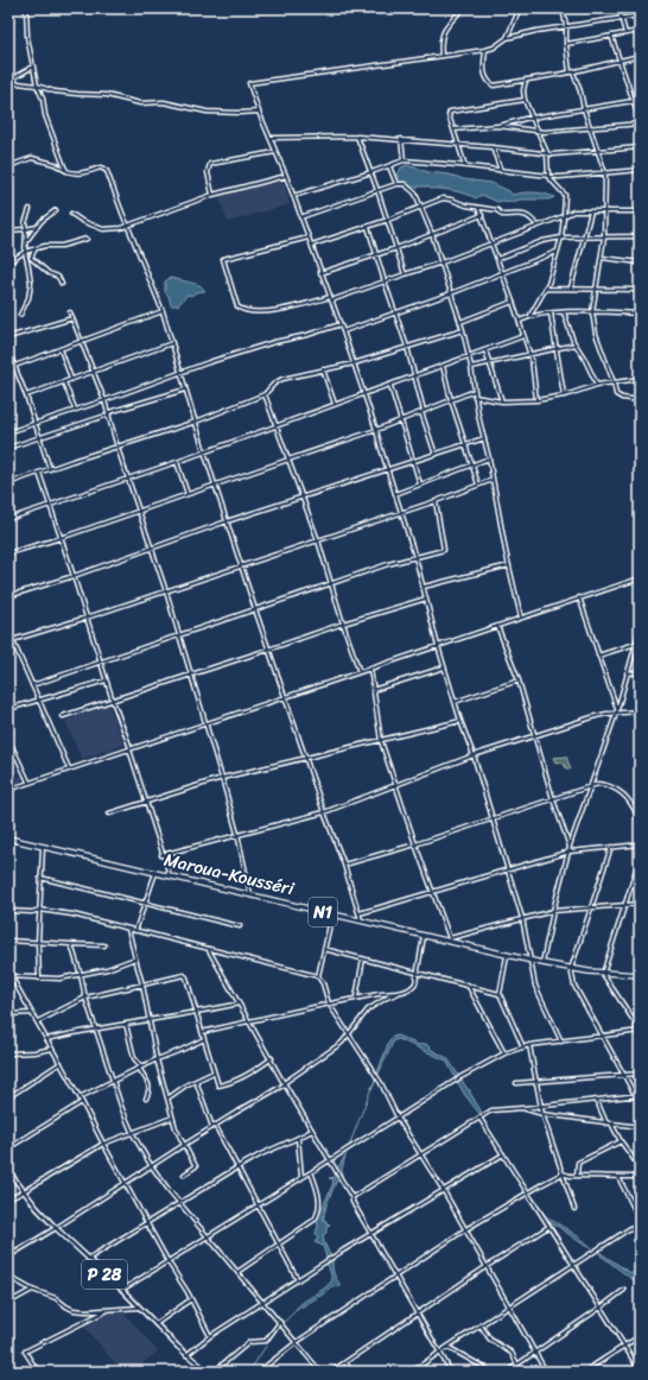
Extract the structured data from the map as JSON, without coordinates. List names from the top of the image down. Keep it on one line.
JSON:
{"streets":{"highway":["Maroua-Kousséri","N1"],"main road":["P 28"]}}
